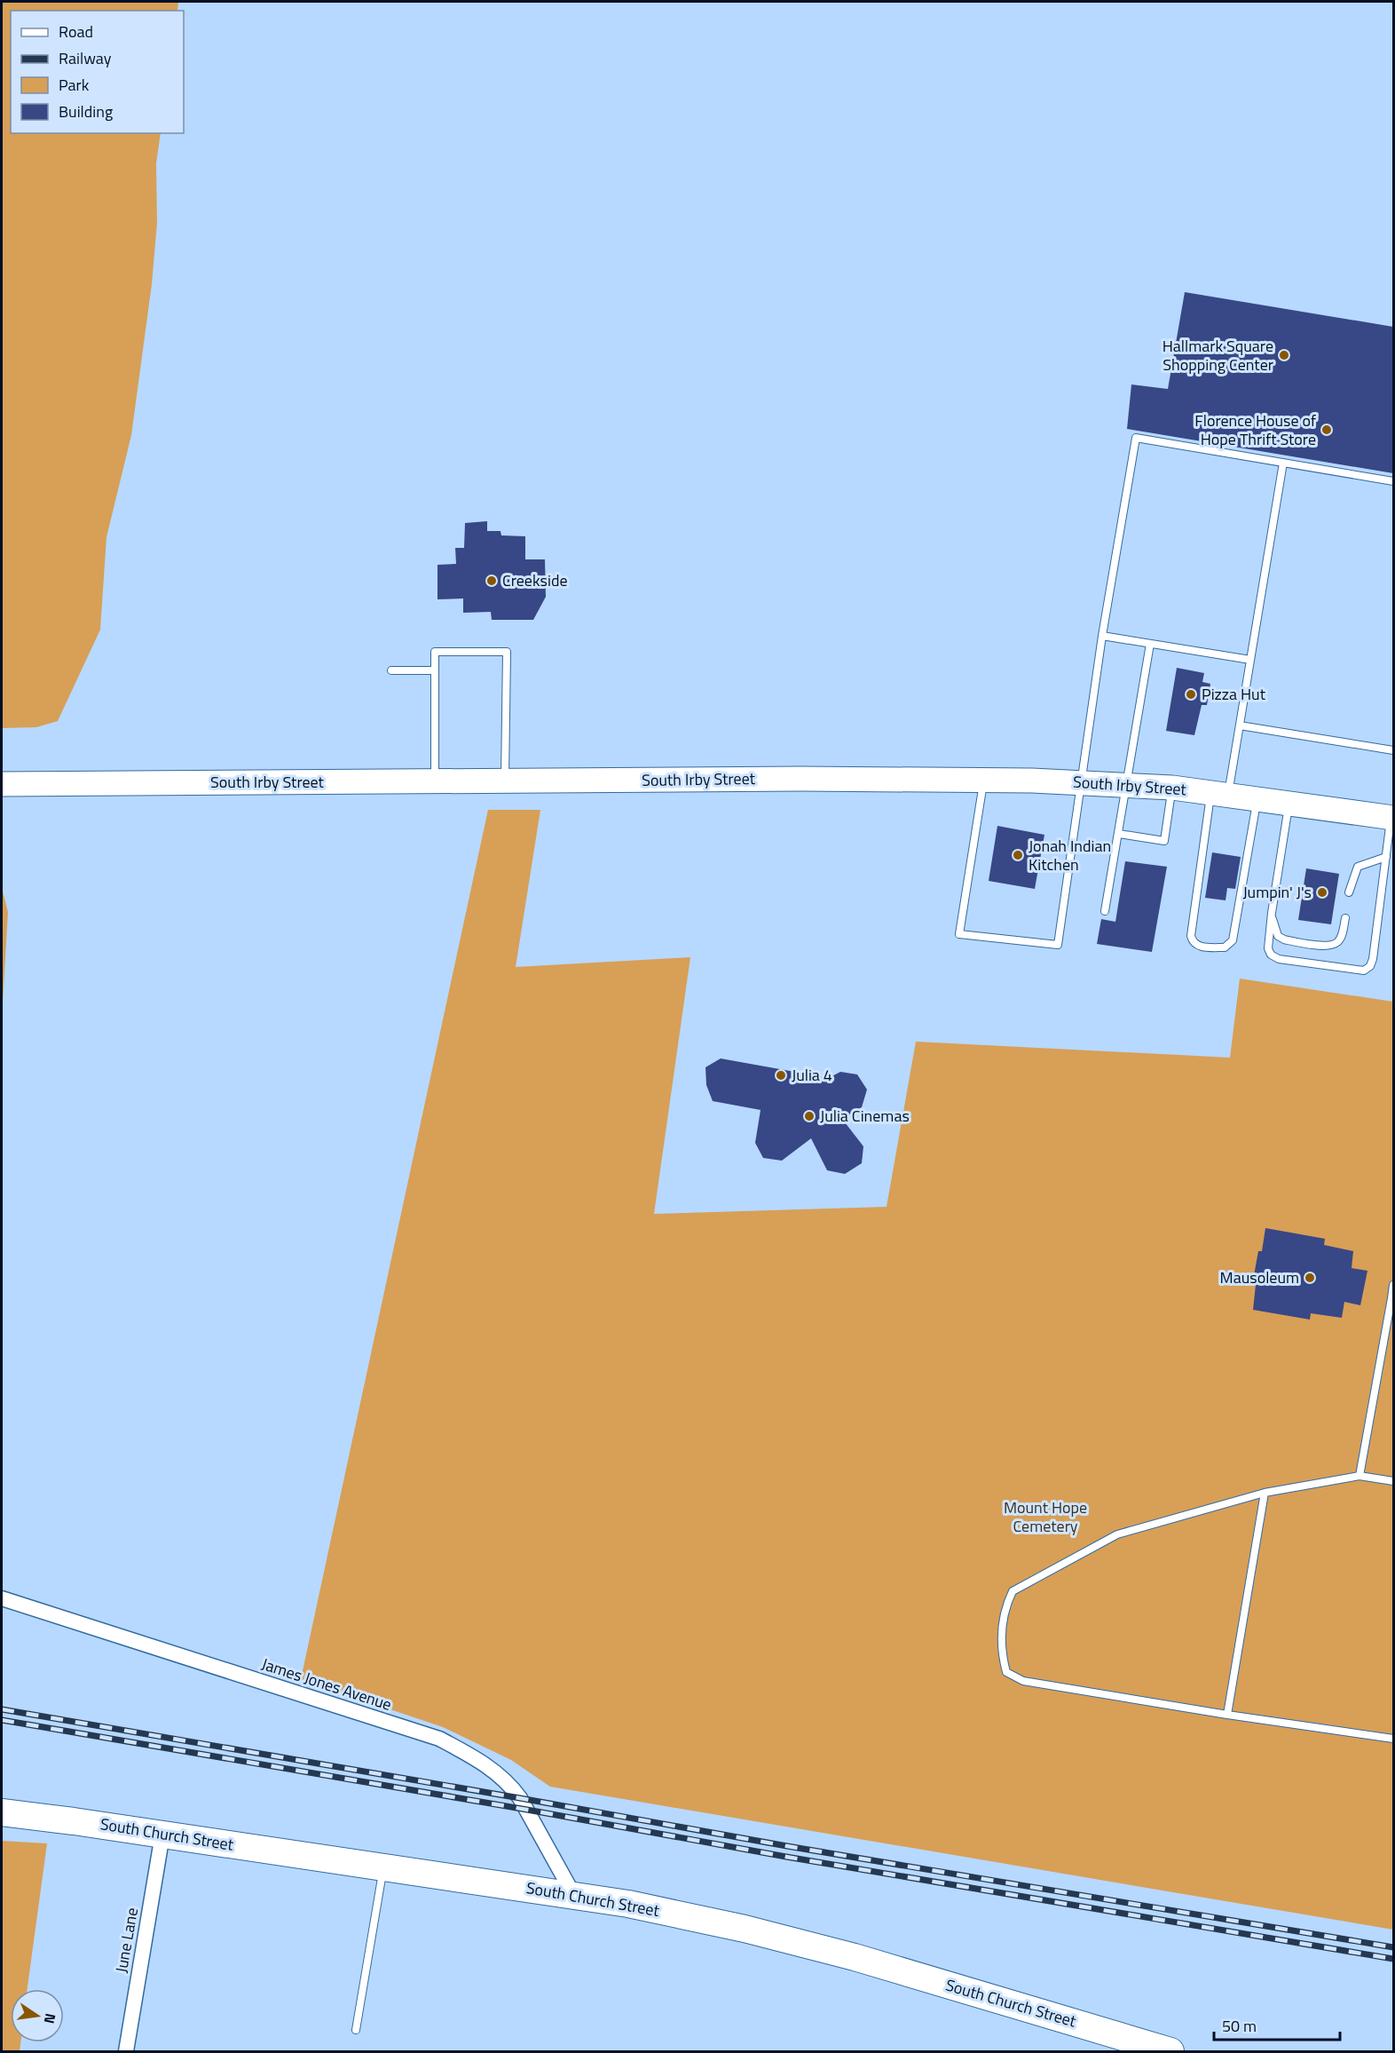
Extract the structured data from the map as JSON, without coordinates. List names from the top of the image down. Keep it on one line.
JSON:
{"streets":{"highway":["South Church Street"],"main road":["South Irby Street"],"street":["James Jones Avenue","June Lane"]},"crossings":[["James Jones Avenue","South Church Street"],["South Church Street","June Lane"]],"parks":["Mount Hope Cemetery"],"places":["Hallmark Square Shopping Center","Florence House of Hope Thrift Store","Creekside","Pizza Hut","Jonah Indian Kitchen","Jumpin' J's","Julia 4","Julia Cinemas","Mausoleum"],"legend":["Road","Railway","Park","Building"],"scale_bar":"50 m","north":"right"}
